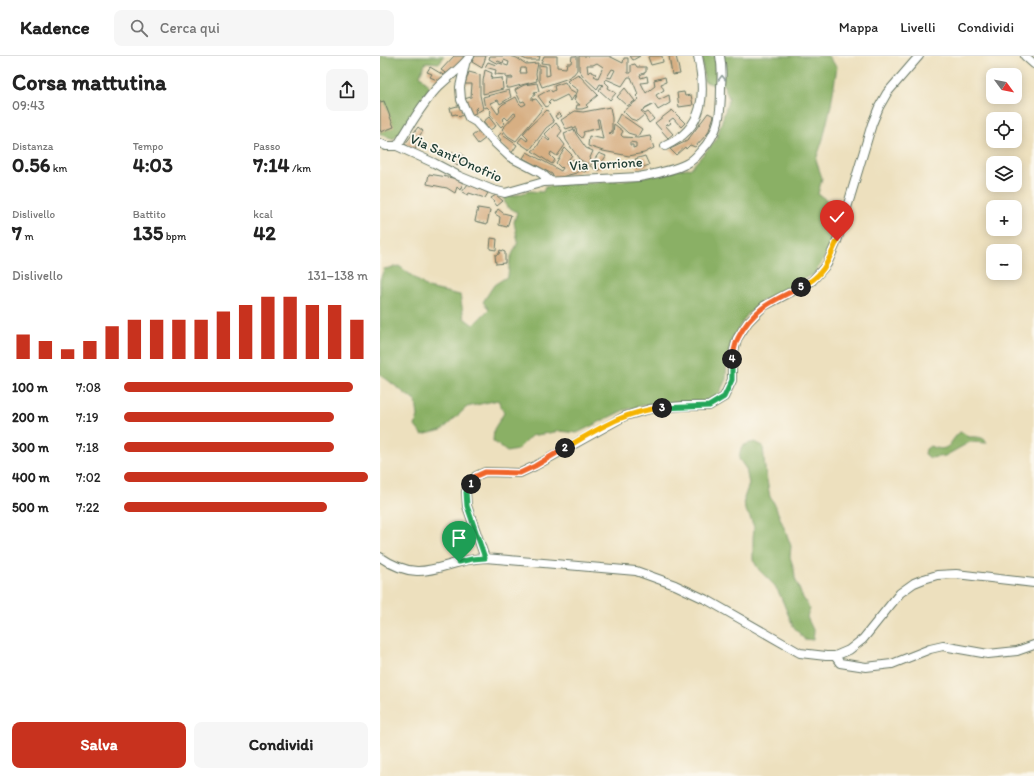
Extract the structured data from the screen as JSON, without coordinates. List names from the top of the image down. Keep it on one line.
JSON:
{"streets":{"street":["Via Sant'Onofrio","Via Torrione"]},"crossings":[["Via Sant'Onofrio","Via Torrione"]],"one_way":["Via Torrione"],"north":"bottom right","page":{"header":"Kadence","search":"Cerca qui","nav":["Mappa","Livelli","Condividi"],"heading":["Corsa mattutina","09:43"],"map_buttons":["+","−"],"stats":[["Distanza","0.56 km"],["Tempo","4:03"],["Passo","7:14 /km"],["Dislivello","7 m"],["Battito","135 bpm"],["kcal","42"]],"chart":["Dislivello","131–138 m"],"pins":["5","4","3","2","1"],"list":[{"name":"100 m","note":"7:08"},{"name":"200 m","note":"7:19"},{"name":"300 m","note":"7:18"},{"name":"400 m","note":"7:02"},{"name":"500 m","note":"7:22"}],"buttons":["Salva","Condividi"]}}
